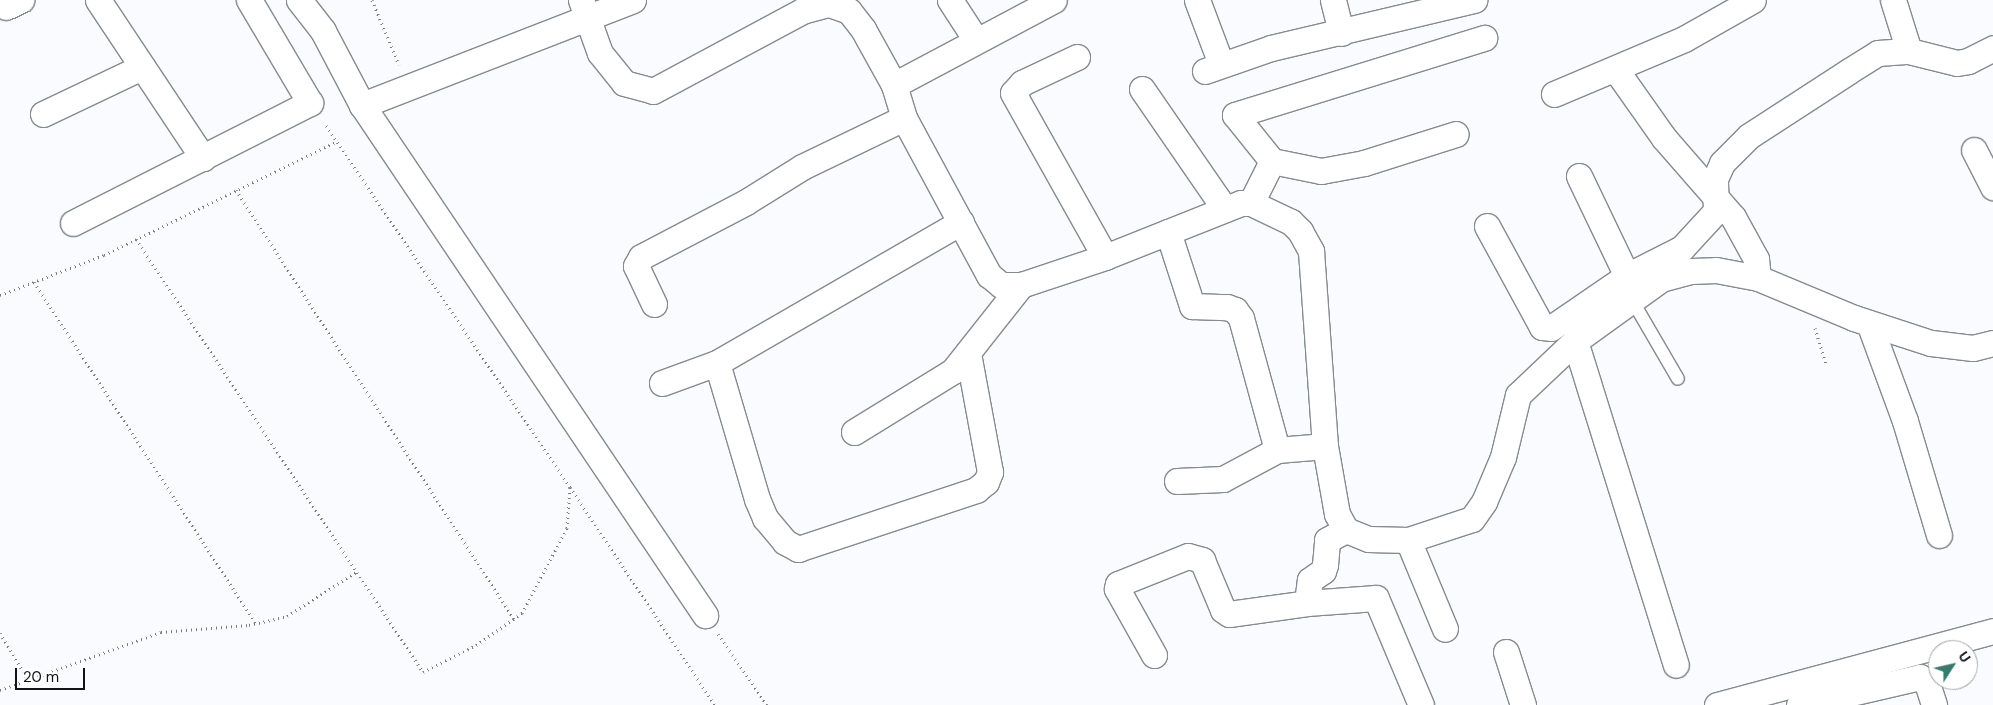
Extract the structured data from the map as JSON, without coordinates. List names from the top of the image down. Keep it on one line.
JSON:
{"scale_bar":"20 m","north":"top right"}
